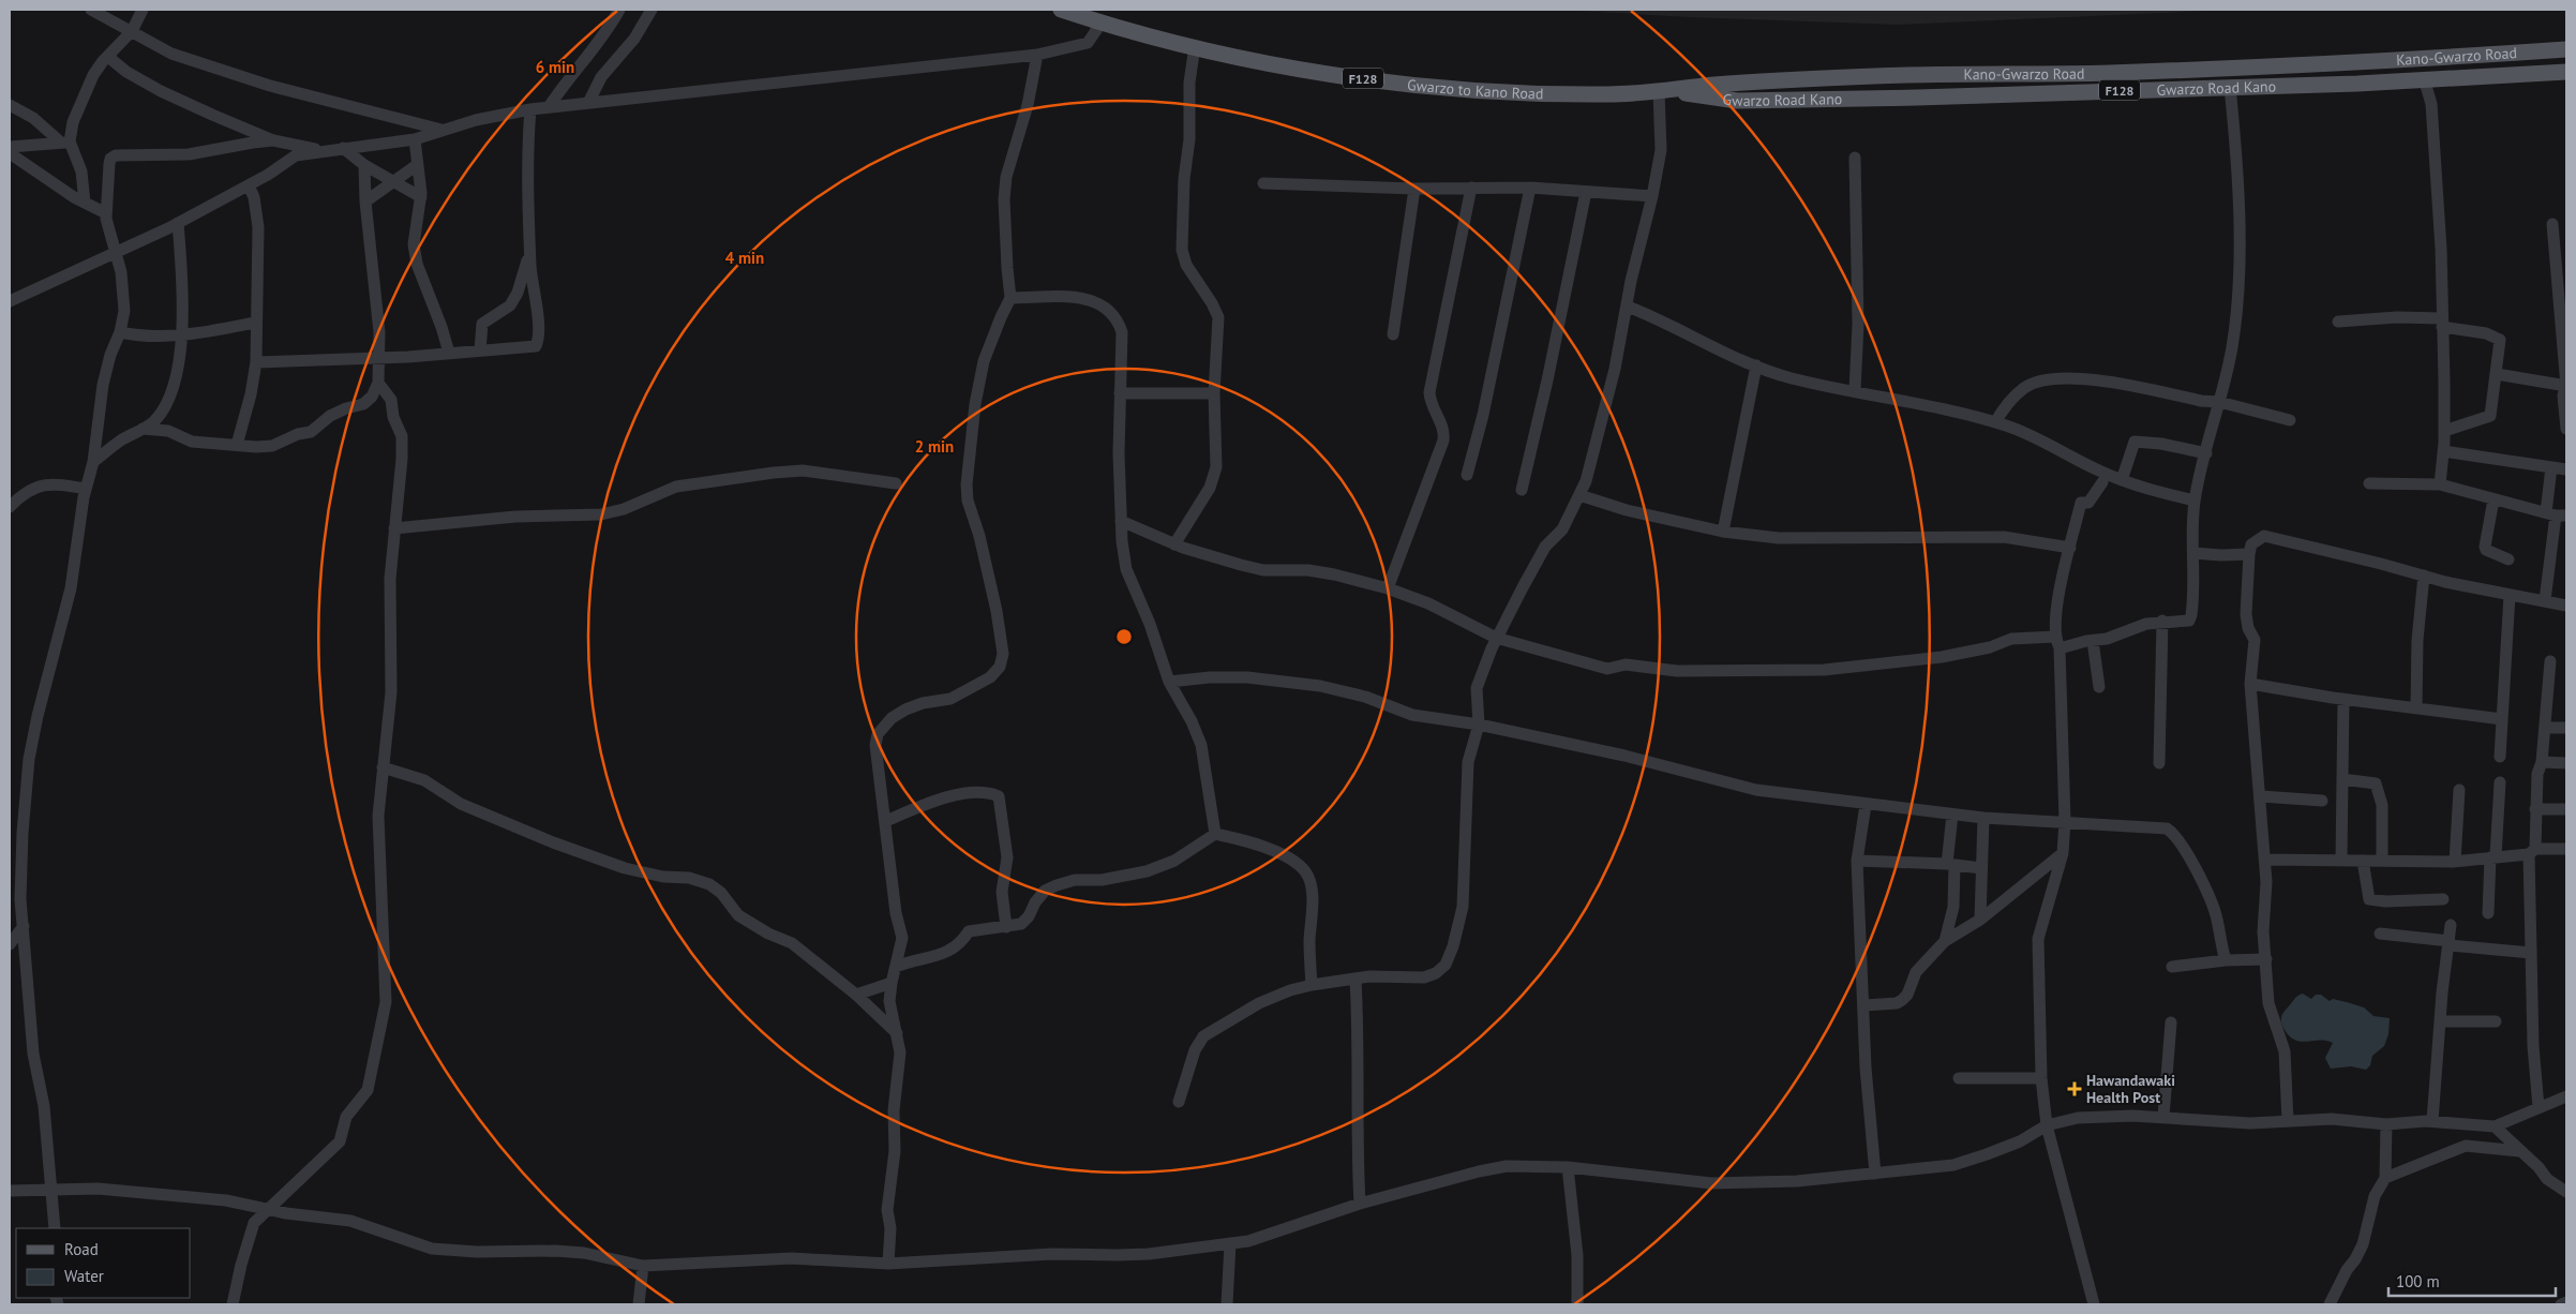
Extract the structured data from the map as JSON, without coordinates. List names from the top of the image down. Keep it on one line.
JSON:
{"streets":{"main road":["Kano-Gwarzo Road","F128","Gwarzo to Kano Road","Gwarzo Road Kano"]},"crossings":[["Kano-Gwarzo Road","Gwarzo to Kano Road"],["Kano-Gwarzo Road","Gwarzo Road Kano"],["Gwarzo to Kano Road","Gwarzo Road Kano"]],"places":{"health":["Hawandawaki Health Post"]},"legend":["Road","Water"],"scale_bar":"100 m","rings":["6 min","4 min","2 min"]}
